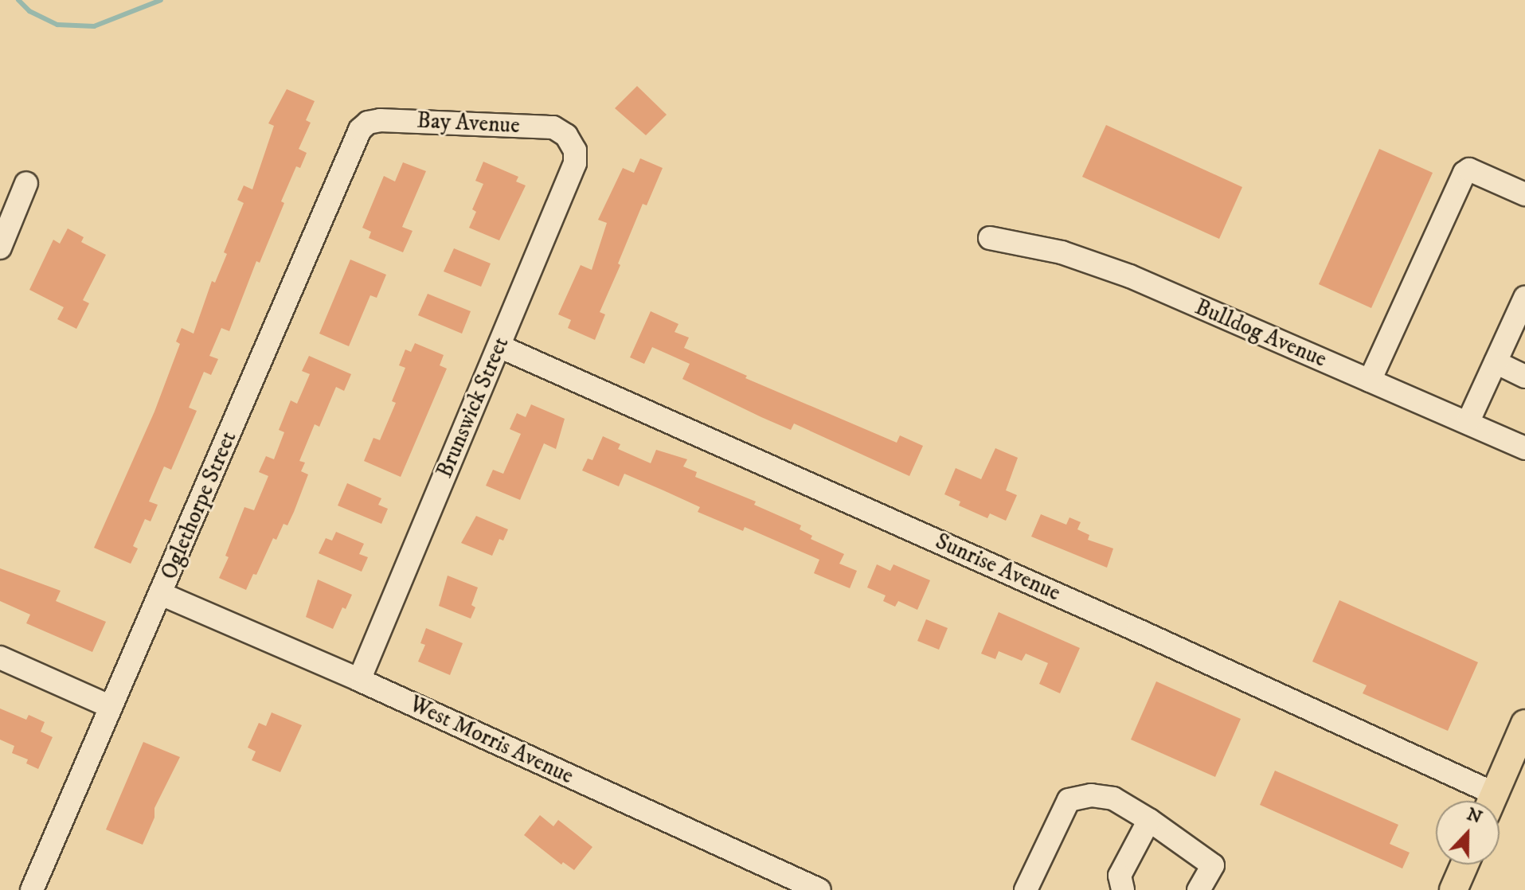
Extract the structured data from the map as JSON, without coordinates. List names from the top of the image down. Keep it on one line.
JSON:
{"streets":{"street":["Bay Avenue","Bulldog Avenue","Brunswick Street","Oglethorpe Street","Sunrise Avenue","West Morris Avenue"]},"crossings":[["Bay Avenue","Brunswick Street"],["Bay Avenue","Oglethorpe Street"],["Brunswick Street","Sunrise Avenue"],["Brunswick Street","West Morris Avenue"],["Oglethorpe Street","West Morris Avenue"]],"north":"top"}
